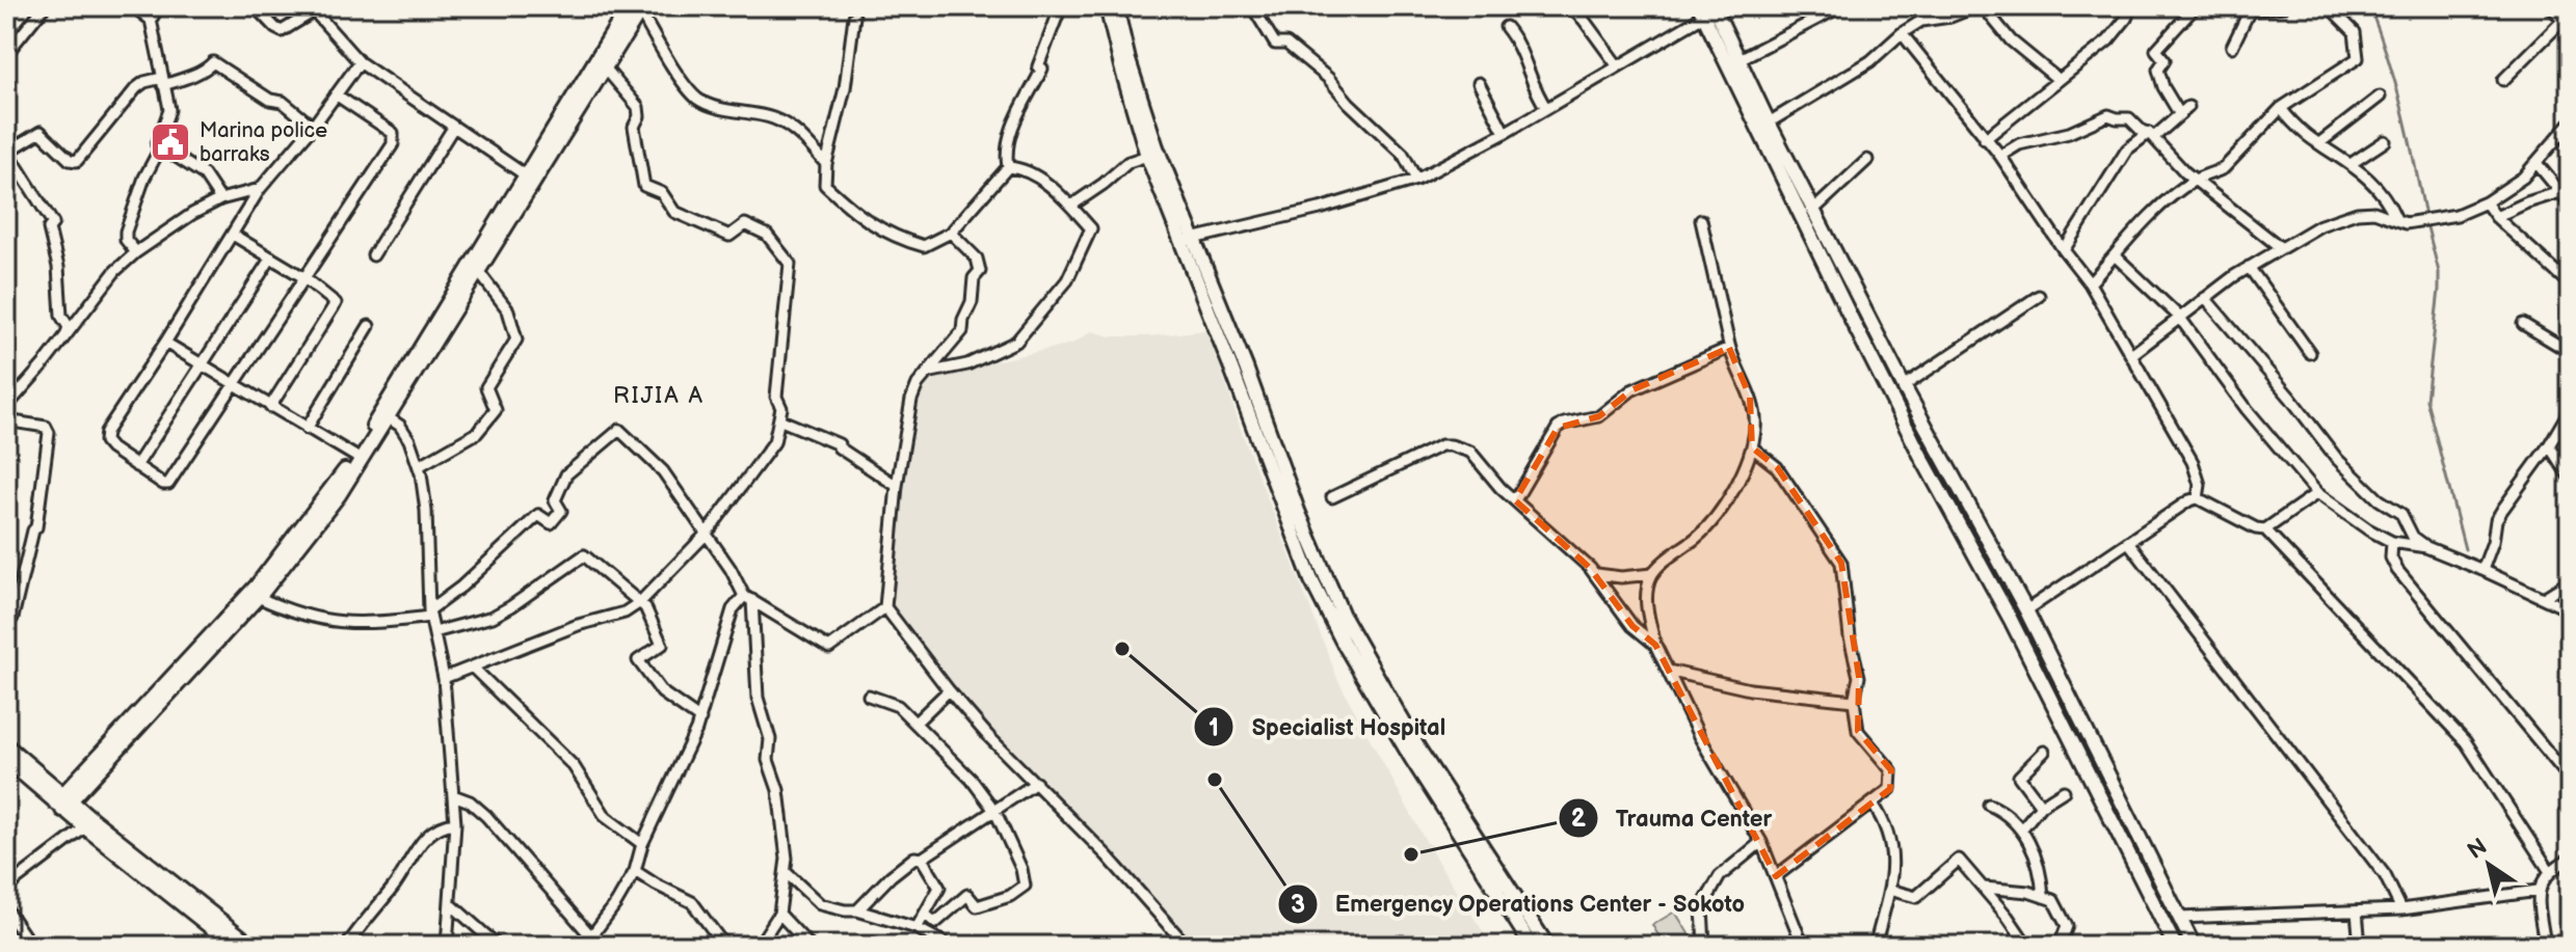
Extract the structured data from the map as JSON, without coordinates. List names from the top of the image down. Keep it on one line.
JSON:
{"districts":["RIJIA A"],"places":{"public building":["Marina police barraks"],"other":["Specialist Hospital","Emergency Operations Center - Sokoto","Trauma Center"]},"north":"top left"}
